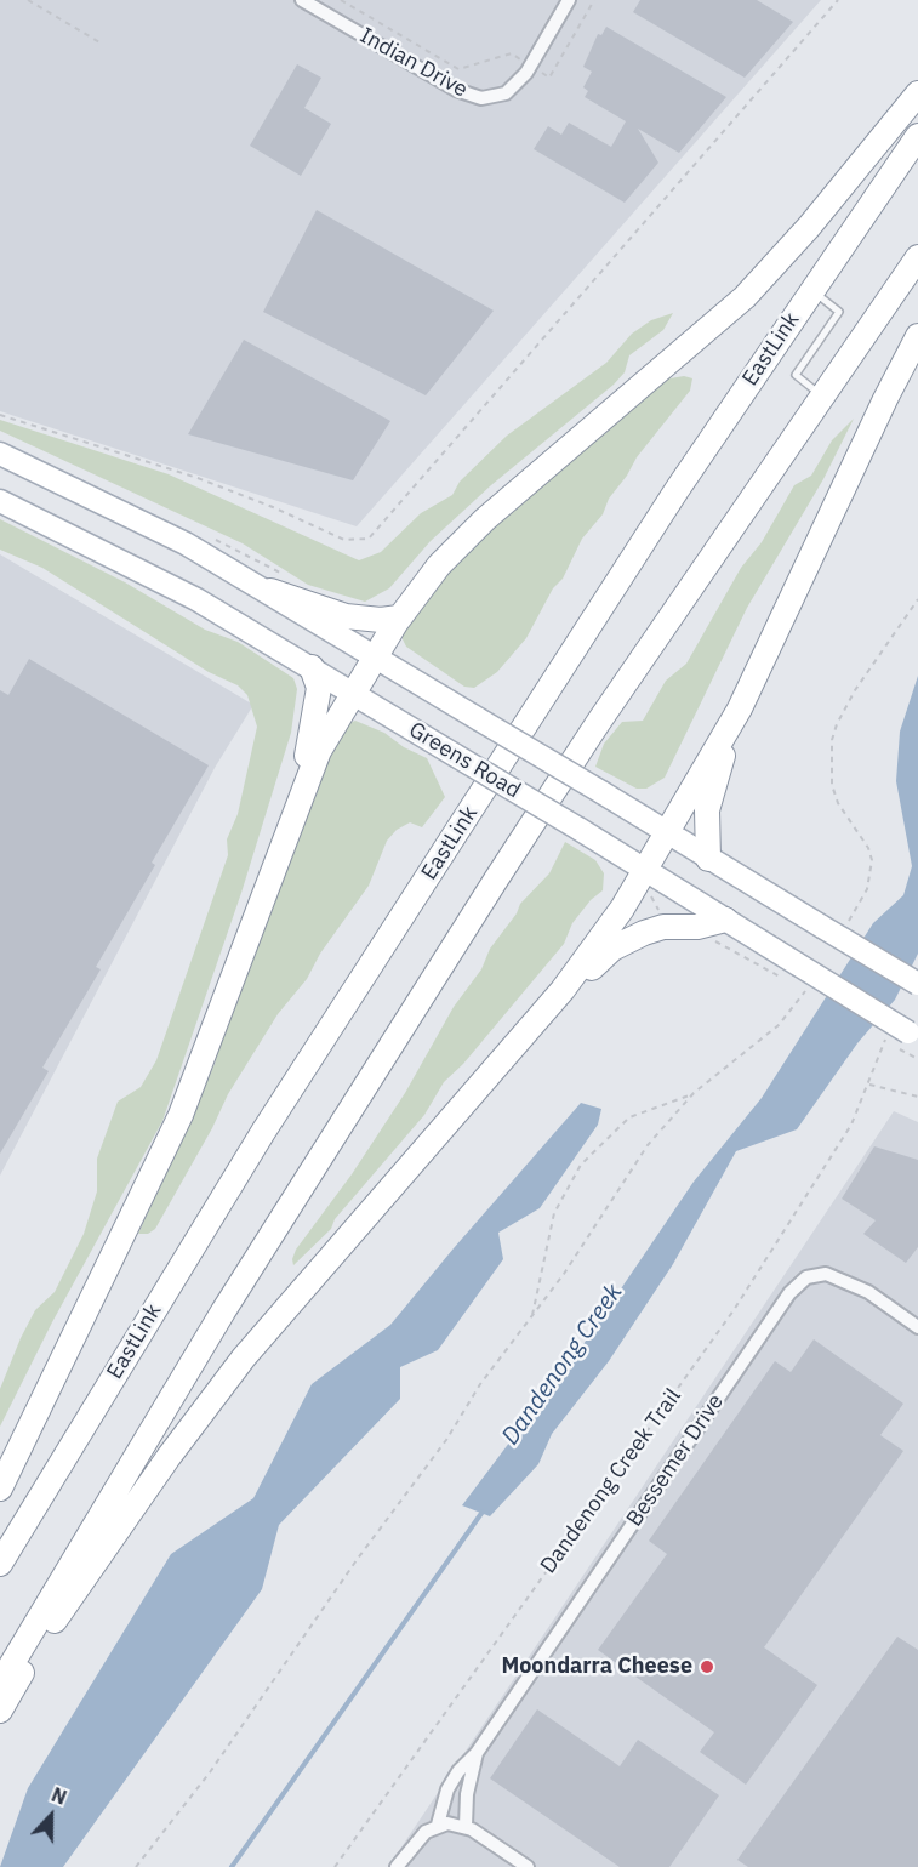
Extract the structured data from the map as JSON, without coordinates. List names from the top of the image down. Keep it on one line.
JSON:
{"streets":{"highway":["EastLink"],"main road":["Greens Road"],"street":["Indian Drive","Bessemer Drive"],"path":["Dandenong Creek Trail"]},"water":["Dandenong Creek"],"places":["Moondarra Cheese"],"north":"top"}
